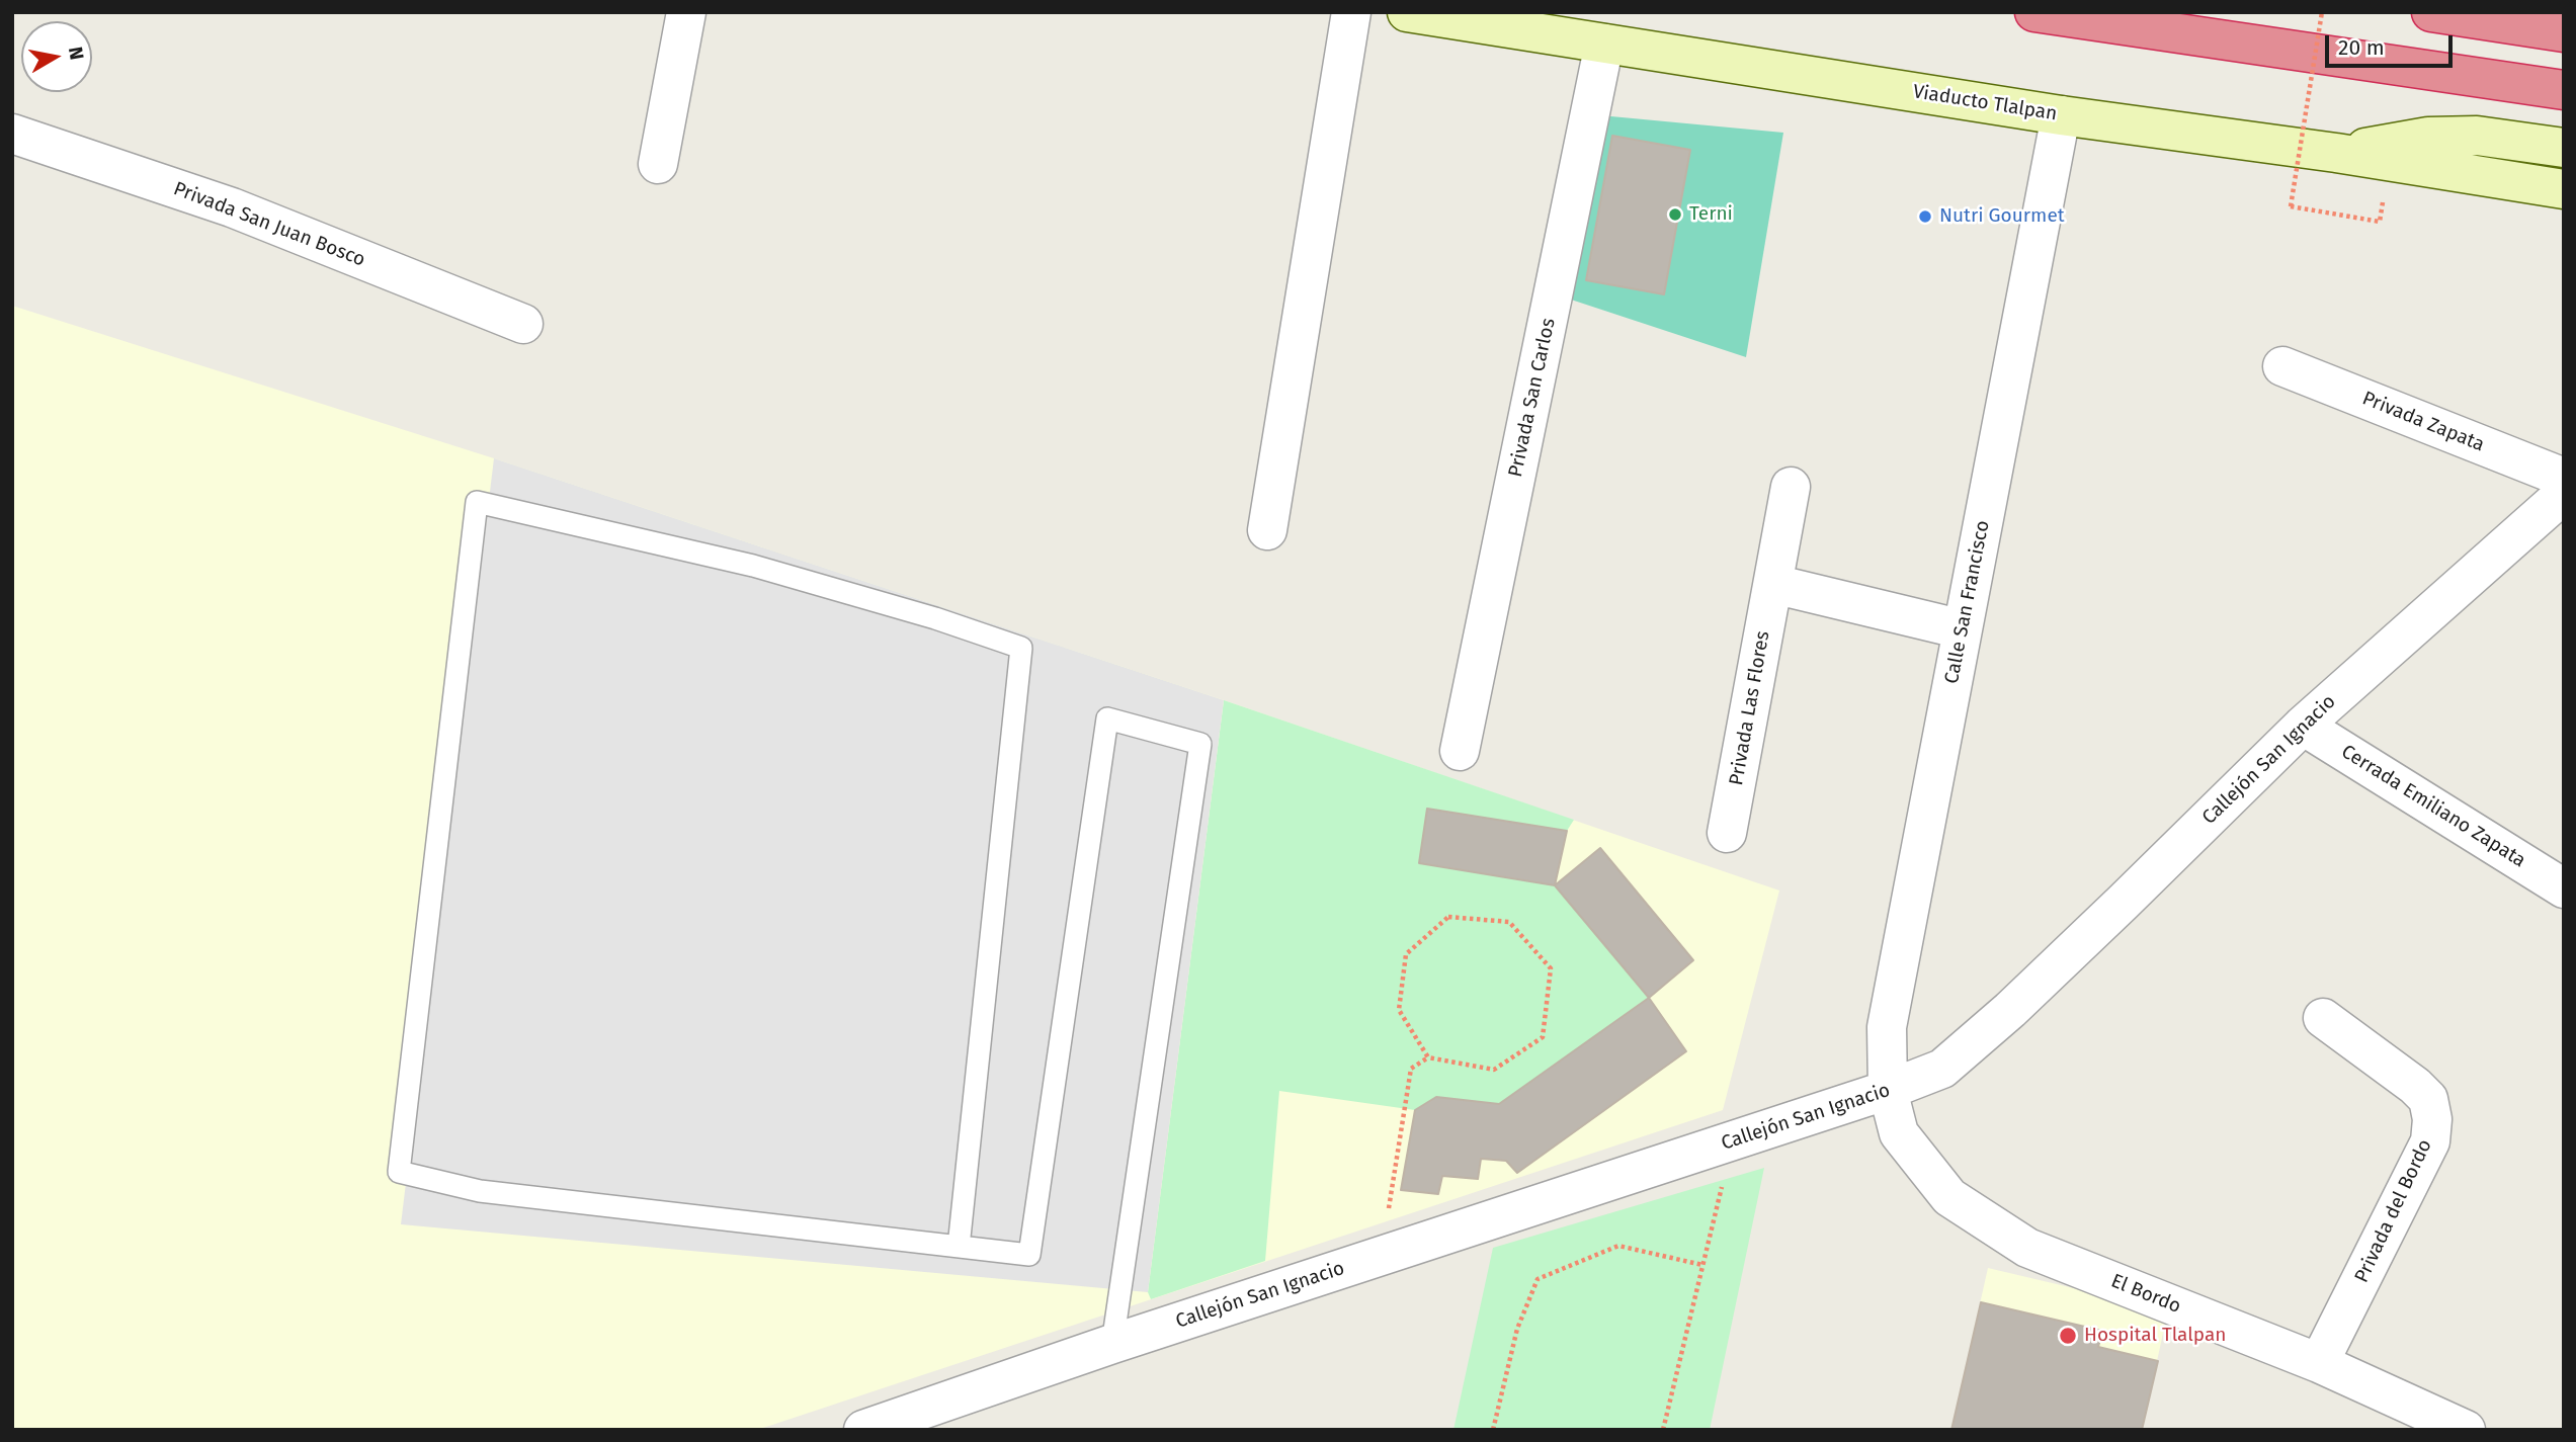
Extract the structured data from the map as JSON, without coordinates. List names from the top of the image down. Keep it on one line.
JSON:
{"streets":{"main road":["Viaducto Tlalpan"],"street":["Privada San Juan Bosco","Privada San Carlos","Privada Zapata","Calle San Francisco","Privada Las Flores","Callejón San Ignacio","Cerrada Emiliano Zapata","Privada del Bordo","El Bordo"]},"crossings":[["Viaducto Tlalpan","Privada San Carlos"],["Viaducto Tlalpan","Calle San Francisco"],["Calle San Francisco","Callejón San Ignacio"],["Calle San Francisco","El Bordo"],["Callejón San Ignacio","Cerrada Emiliano Zapata"],["Callejón San Ignacio","El Bordo"],["Privada del Bordo","El Bordo"]],"places":["Terni","Nutri Gourmet","Hospital Tlalpan"],"scale_bar":"20 m","north":"right"}
